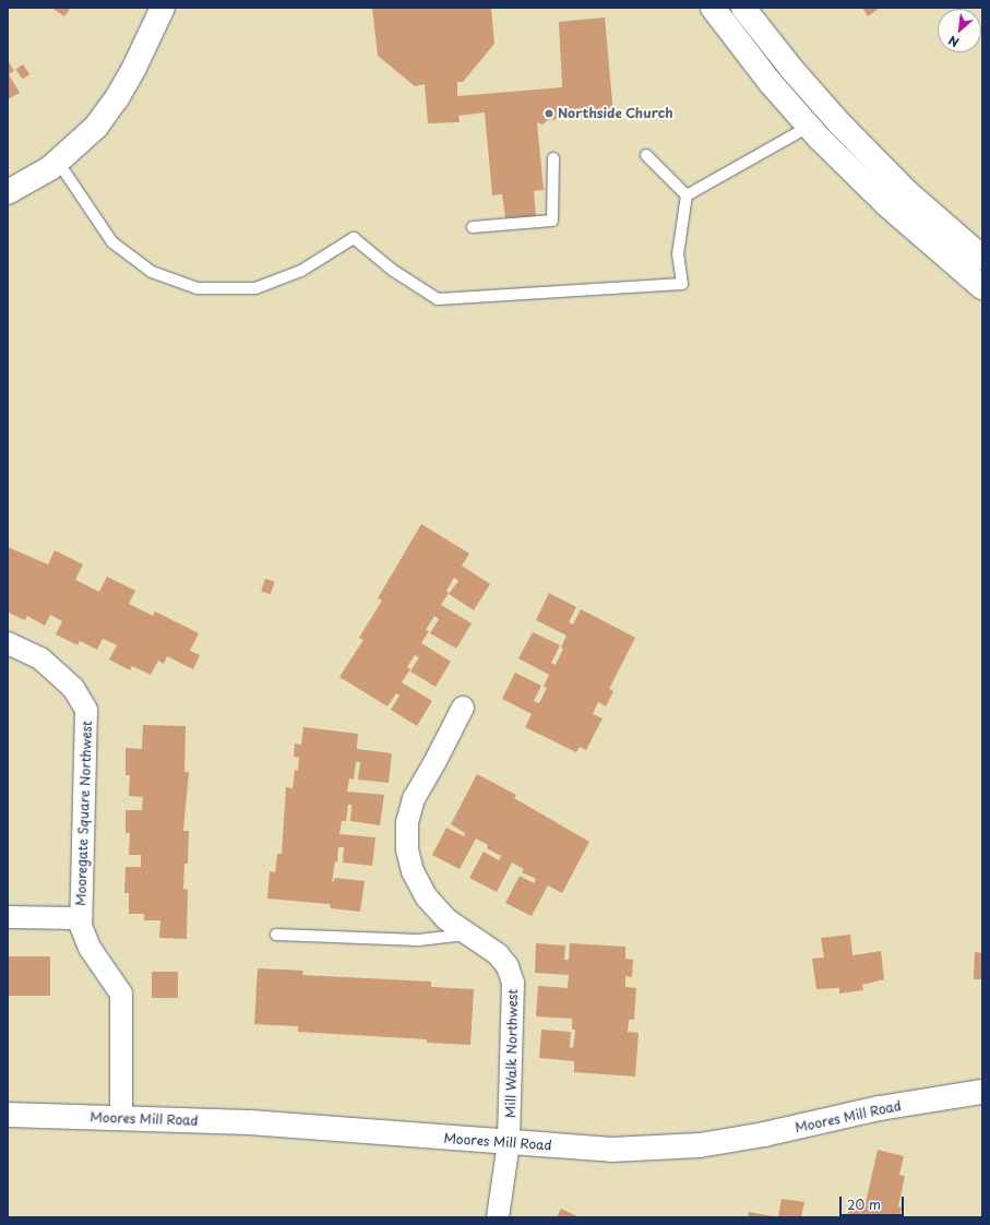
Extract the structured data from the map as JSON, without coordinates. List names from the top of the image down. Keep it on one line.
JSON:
{"streets":{"street":["Mooregate Square Northwest","Mill Walk Northwest","Moores Mill Road"]},"crossings":[["Mooregate Square Northwest","Moores Mill Road"],["Mill Walk Northwest","Moores Mill Road"]],"places":["Northside Church"],"scale_bar":"20 m","north":"bottom left"}
